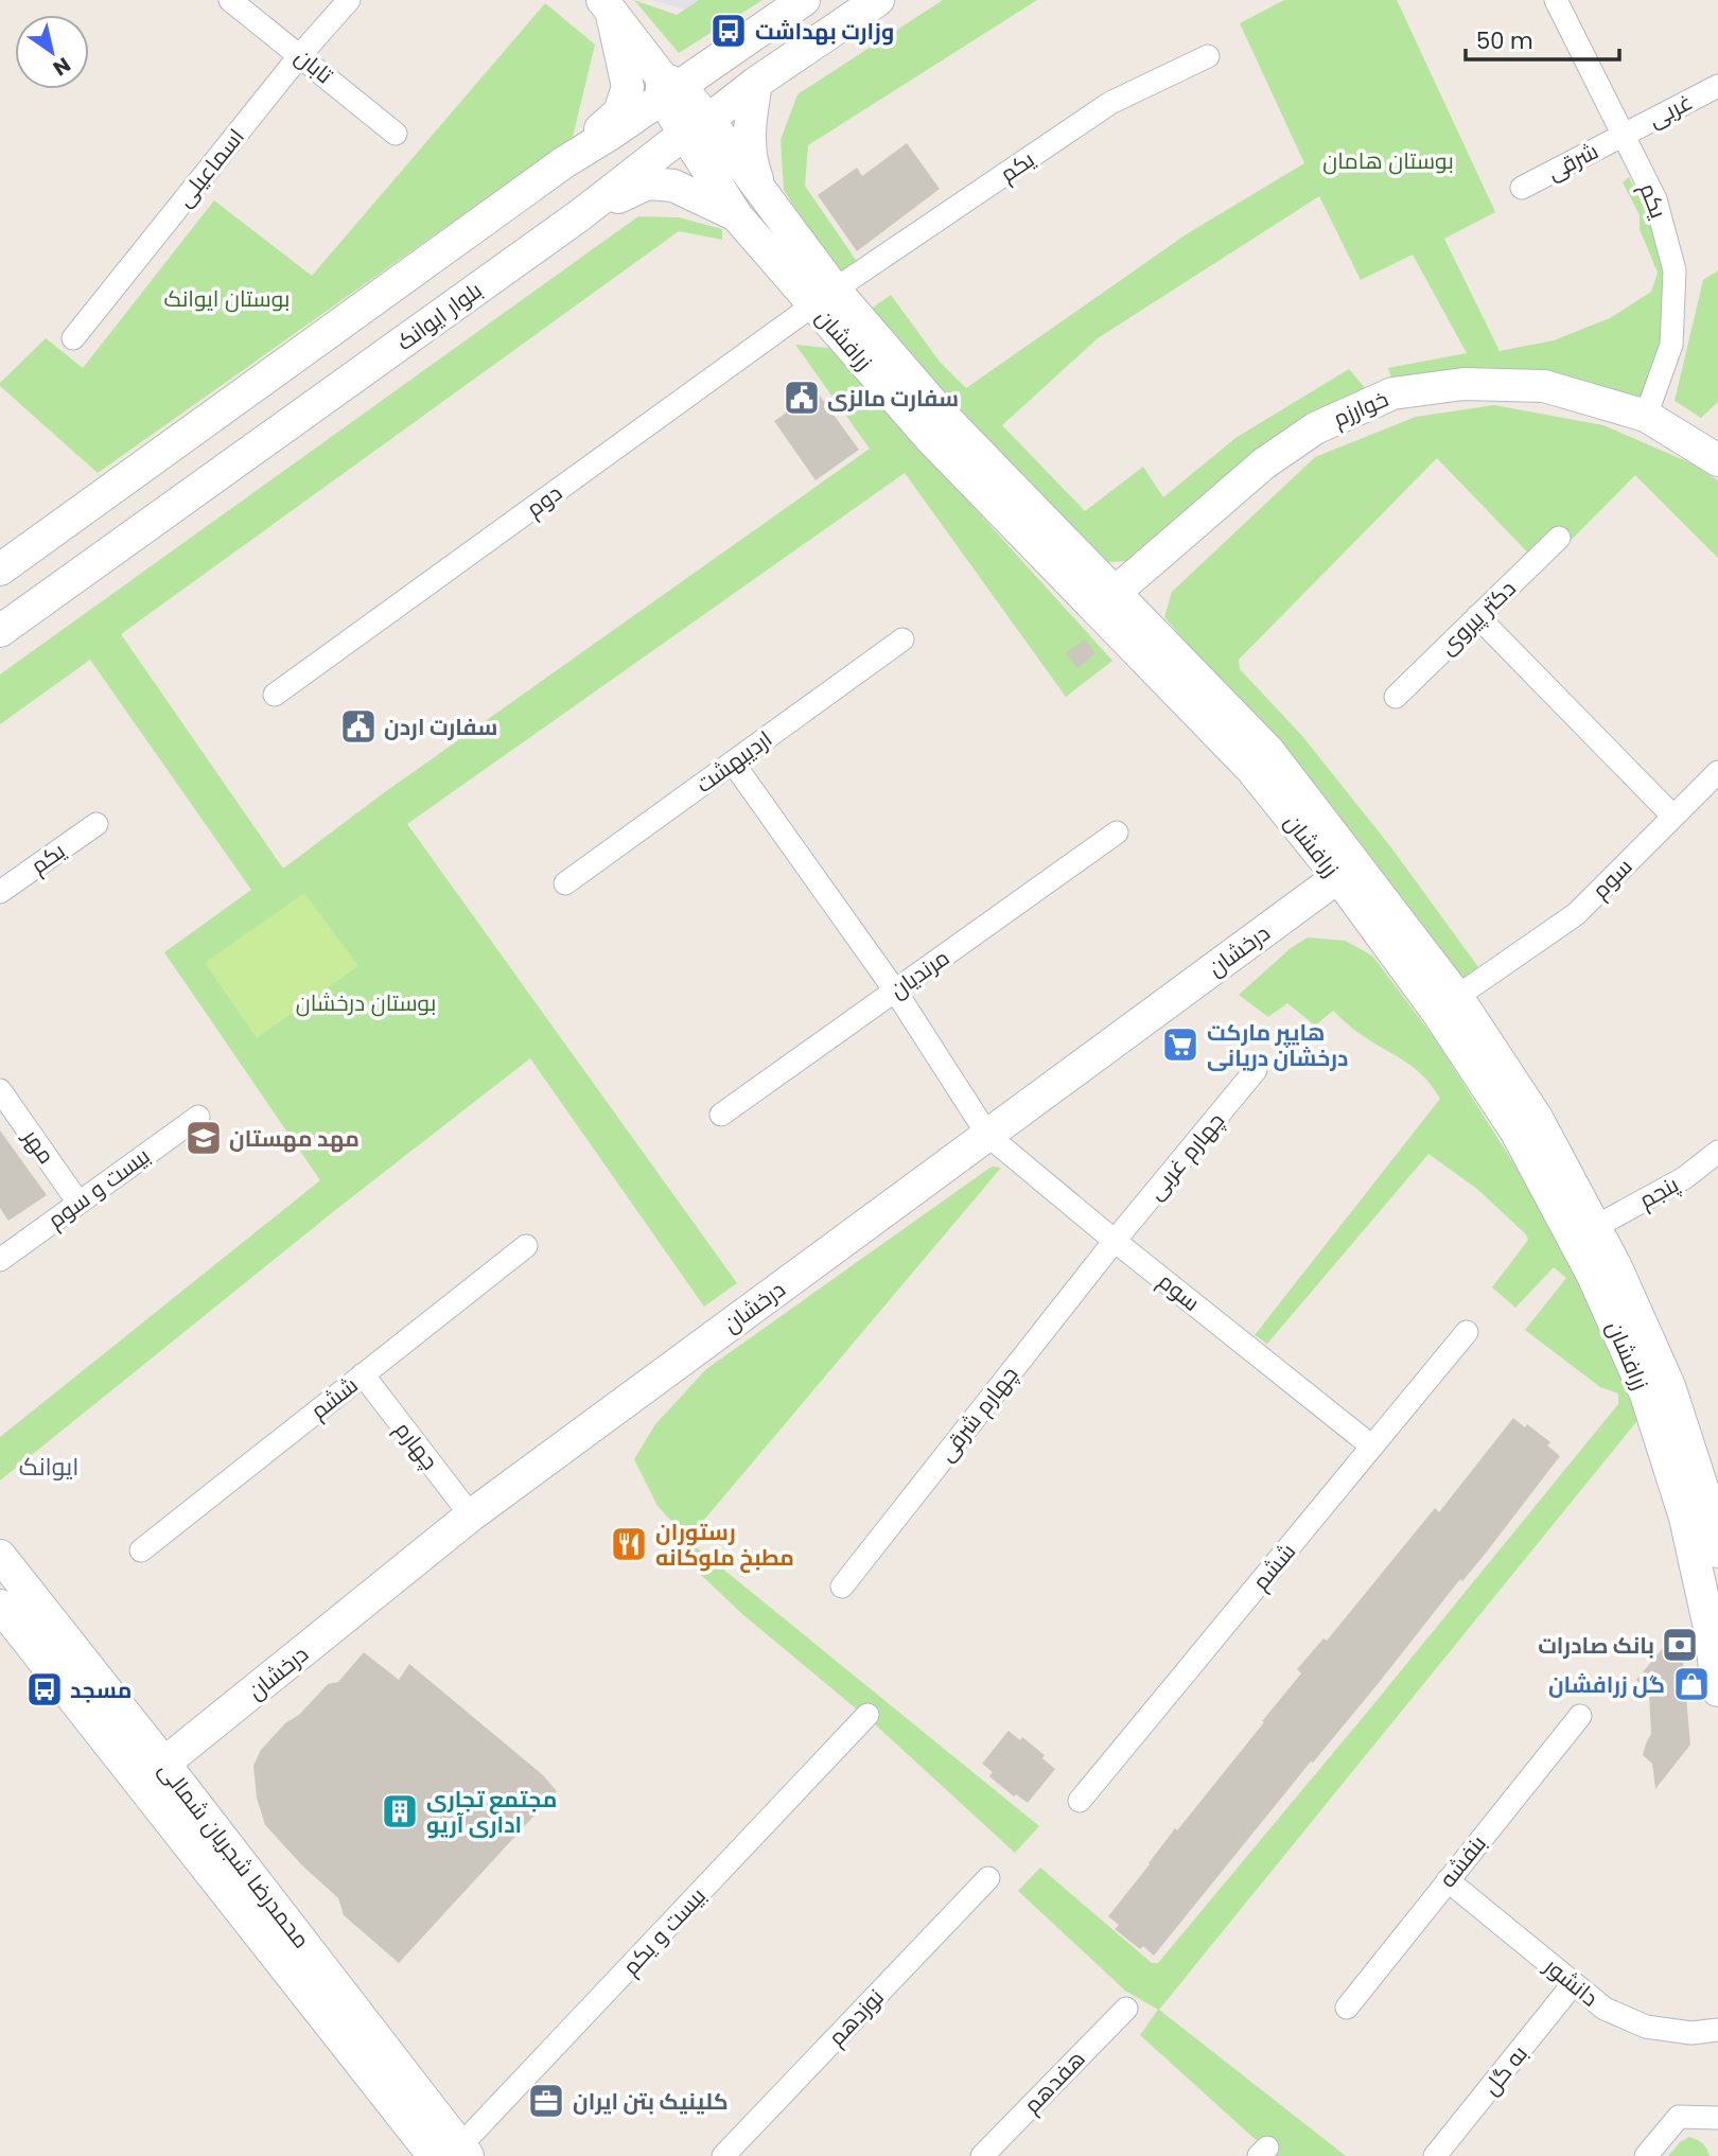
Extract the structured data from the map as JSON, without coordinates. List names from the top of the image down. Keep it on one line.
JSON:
{"streets":{"street":["تابان","غربی","شرقی","یکم","اسماعیلی","بلوار ایوانک","زرافشان","خوارزم","دوم","دکتر پیروی","اردیبهشت","سوم","درخشان","مرنديان","مهر","چهارم غربی","بیست و سوم","پنجم","ششم","چهارم شرقی","چهارم","محمدرضا شجریان شمالی","بنفشه","بیست و یکم","دانشور","نوزدهم","به گل","هفدهم"]},"crossings":[["تابان","اسماعیلی"],["غربی","شرقی"],["غربی","یکم"],["شرقی","یکم"],["یکم","زرافشان"],["یکم","خوارزم"],["یکم","دوم"],["بلوار ایوانک","زرافشان"],["زرافشان","خوارزم"],["زرافشان","دوم"],["زرافشان","سوم"],["زرافشان","درخشان"],["زرافشان","پنجم"],["اردیبهشت","سوم"],["سوم","درخشان"],["سوم","مرنديان"],["سوم","چهارم غربی"],["سوم","ششم"],["سوم","چهارم شرقی"],["درخشان","چهارم"],["درخشان","محمدرضا شجریان شمالی"],["مهر","بیست و سوم"],["چهارم غربی","چهارم شرقی"],["ششم","چهارم"],["محمدرضا شجریان شمالی","بیست و یکم"],["بنفشه","دانشور"],["دانشور","به گل"]],"districts":["ایوانک"],"parks":["بوستان هامان","بوستان ایوانک","بوستان درخشان"],"places":{"bus stop":["وزارت بهداشت","مسجد"],"public building":["سفارت مالزی","سفارت اردن"],"supermarket":["هایپر مارکت درخشان دریانی"],"school or university":["مهد مهستان"],"restaurant":["رستوران مطبخ ملوکانه"],"bank":["بانک صادرات"],"shop":["گل زرافشان"],"building":["مجتمع تجاری اداری آريو"],"office":["کلینیک بتن ایران"]},"scale_bar":"50 m","north":"bottom right"}
